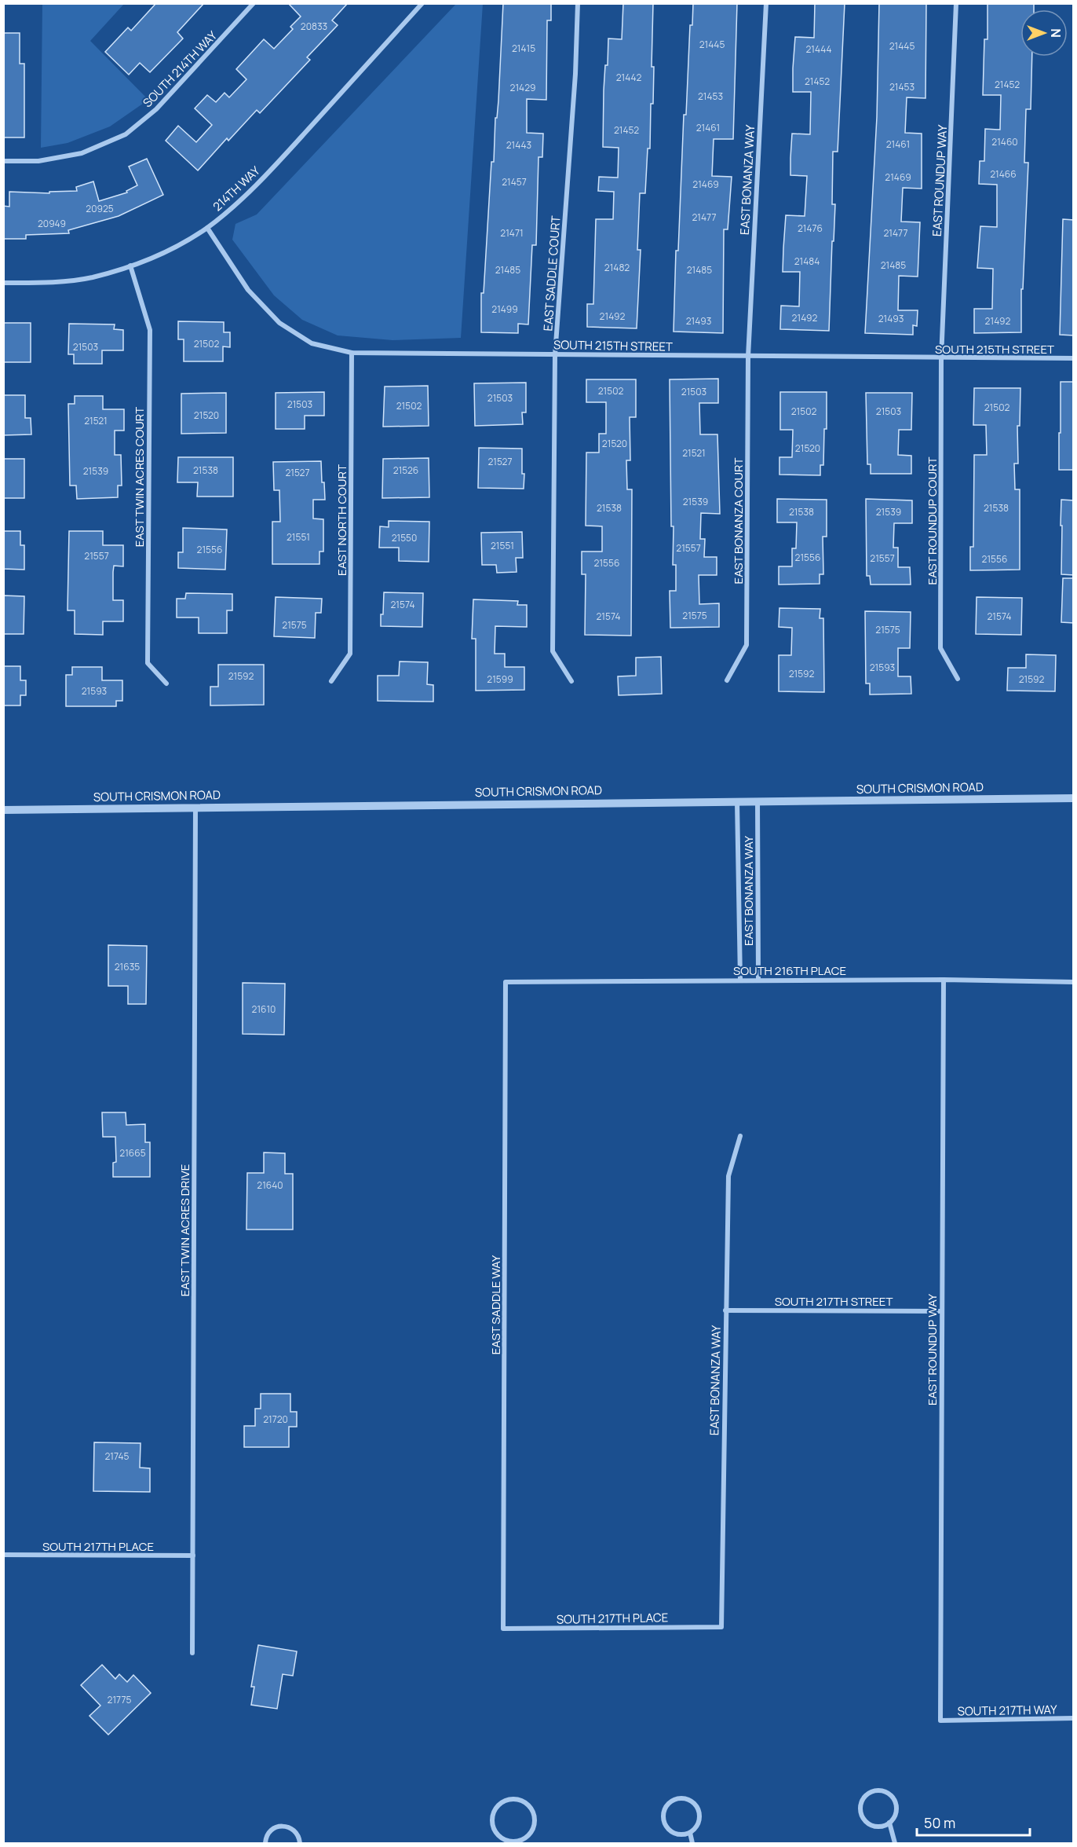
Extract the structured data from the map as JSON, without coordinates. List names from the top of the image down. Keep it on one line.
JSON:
{"streets":{"street":["SOUTH 214TH WAY","EAST BONANZA WAY","EAST ROUNDUP WAY","214TH WAY","EAST SADDLE COURT","SOUTH 215TH STREET","EAST TWIN ACRES COURT","EAST NORTH COURT","EAST BONANZA COURT","EAST ROUNDUP COURT","SOUTH CRISMON ROAD","SOUTH 216TH PLACE","EAST TWIN ACRES DRIVE","SOUTH 217TH STREET","EAST SADDLE WAY","SOUTH 217TH PLACE","SOUTH 217TH WAY"]},"crossings":[["EAST BONANZA WAY","SOUTH 215TH STREET"],["EAST BONANZA WAY","EAST BONANZA COURT"],["EAST BONANZA WAY","SOUTH CRISMON ROAD"],["EAST BONANZA WAY","SOUTH 216TH PLACE"],["EAST BONANZA WAY","SOUTH 217TH STREET"],["EAST BONANZA WAY","SOUTH 217TH PLACE"],["EAST ROUNDUP WAY","SOUTH 215TH STREET"],["EAST ROUNDUP WAY","EAST ROUNDUP COURT"],["EAST ROUNDUP WAY","SOUTH 216TH PLACE"],["EAST ROUNDUP WAY","SOUTH 217TH STREET"],["EAST ROUNDUP WAY","SOUTH 217TH WAY"],["214TH WAY","SOUTH 215TH STREET"],["214TH WAY","EAST TWIN ACRES COURT"],["EAST SADDLE COURT","SOUTH 215TH STREET"],["SOUTH 215TH STREET","EAST NORTH COURT"],["SOUTH 215TH STREET","EAST BONANZA COURT"],["SOUTH 215TH STREET","EAST ROUNDUP COURT"],["SOUTH CRISMON ROAD","EAST TWIN ACRES DRIVE"],["SOUTH 216TH PLACE","EAST SADDLE WAY"],["EAST TWIN ACRES DRIVE","SOUTH 217TH PLACE"],["EAST SADDLE WAY","SOUTH 217TH PLACE"]],"house_numbers":["20833","21445","21445","21415","21444","21442","21452","21452","21453","21429","21453","21461","21452","21460","21461","21443","21466","21469","21457","21469","20925","21477","20949","21476","21471","21477","21484","21485","21482","21485","21485","21499","21492","21492","21493","21493","21492","21502","21503","21502","21503","21503","21503","21502","21502","21502","21503","21520","21521","21520","21520","21521","21527","21538","21526","21539","21527","21539","21538","21538","21538","21539","21551","21550","21551","21557","21556","21557","21556","21557","21556","21556","21574","21575","21574","21574","21575","21575","21593","21592","21592","21599","21592","21593","21635","21610","21665","21640","21720","21745","21775"],"scale_bar":"50 m","north":"right"}
